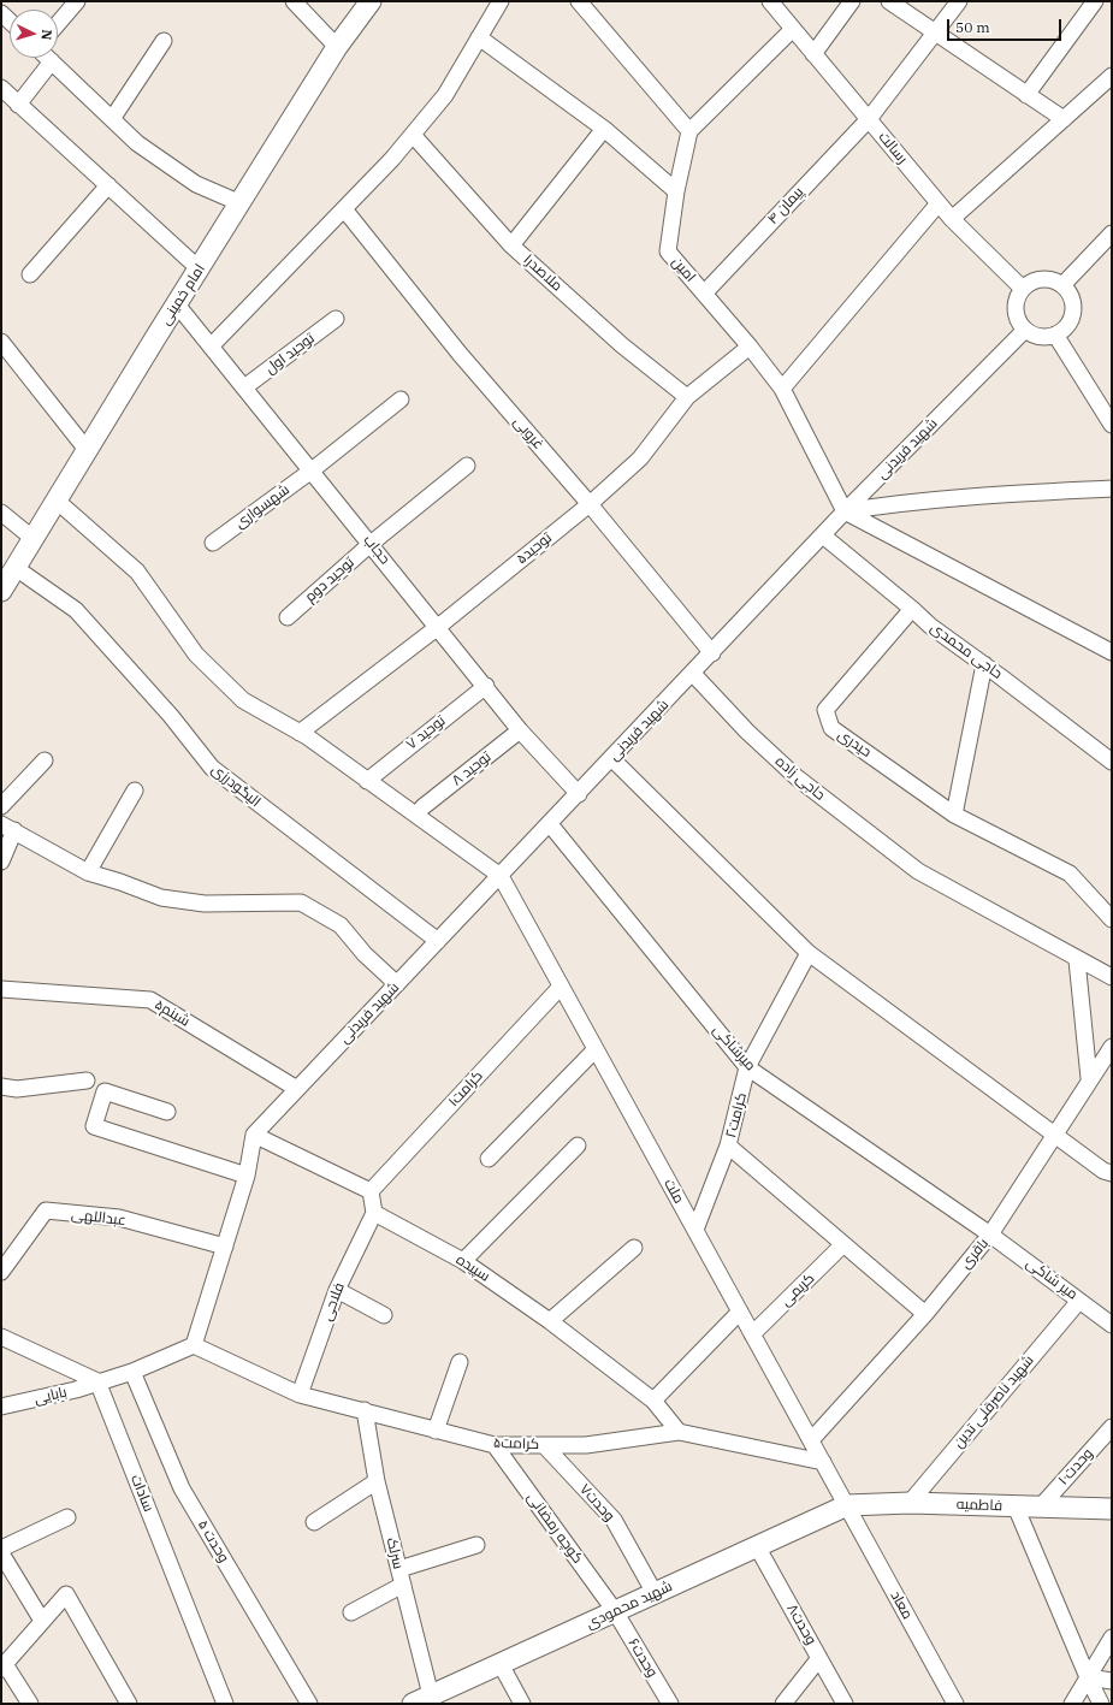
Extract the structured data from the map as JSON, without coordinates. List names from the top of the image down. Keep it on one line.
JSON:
{"streets":{"main road":["امام خمینی","فاطمیه","شهید محمودی"],"street":["رسالت","پیمان ۴","امین","ملاصدرا","توحید اول","غروبی","شهید فریدنی","شهسواری","توحید۵","حجاب","توحید دوم","حاجی محمدی","توحید ۷","حیدری","توحید ۸","حاجی زاده","الیگودرزی","شبنم۵","میرشاکی","کرامت۱","کرامت۲","ملت","عبداللهی","باقری","سپیده","میر شاکی","کریمی","فلاحی","بابایی","شهید ناصرقلی تدین","کرامت۵","وحدت۱۰","سادات","۷وحدت","کوچه رمضانی","وحدت ۵","سرلک","معاد","وحدت۸","وحدت۶"]},"crossings":[["رسالت","پیمان ۴"],["رسالت","شهید فریدنی"],["پیمان ۴","امین"],["امین","شهید فریدنی"],["امین","توحید۵"],["ملاصدرا","توحید۵"],["امام خمینی","حجاب"],["امام خمینی","الیگودرزی"],["توحید اول","حجاب"],["غروبی","شهید فریدنی"],["غروبی","توحید۵"],["شهید فریدنی","حجاب"],["شهید فریدنی","حاجی محمدی"],["شهید فریدنی","حاجی زاده"],["شهید فریدنی","الیگودرزی"],["شهید فریدنی","شبنم۵"],["شهید فریدنی","میرشاکی"],["شهید فریدنی","ملت"],["شهسواری","حجاب"],["توحید۵","حجاب"],["حجاب","توحید دوم"],["حجاب","توحید ۷"],["حجاب","توحید ۸"],["حاجی محمدی","حیدری"],["میرشاکی","کرامت۲"],["میرشاکی","باقری"],["میرشاکی","میر شاکی"],["کرامت۱","ملت"],["کرامت۲","ملت"],["ملت","باقری"],["ملت","کریمی"],["ملت","کرامت۵"],["ملت","فاطمیه"],["ملت","شهید محمودی"],["ملت","معاد"],["باقری","میر شاکی"],["سپیده","فلاحی"],["سپیده","کرامت۵"],["میر شاکی","شهید ناصرقلی تدین"],["فلاحی","کرامت۵"],["بابایی","کرامت۵"],["بابایی","سادات"],["بابایی","وحدت ۵"],["شهید ناصرقلی تدین","فاطمیه"],["کرامت۵","۷وحدت"],["کرامت۵","کوچه رمضانی"],["کرامت۵","سرلک"],["وحدت۱۰","فاطمیه"],["۷وحدت","شهید محمودی"],["فاطمیه","شهید محمودی"],["فاطمیه","معاد"],["کوچه رمضانی","شهید محمودی"],["کوچه رمضانی","وحدت۶"],["سرلک","شهید محمودی"],["شهید محمودی","معاد"],["شهید محمودی","وحدت۸"],["شهید محمودی","وحدت۶"]],"scale_bar":"50 m","north":"right"}
